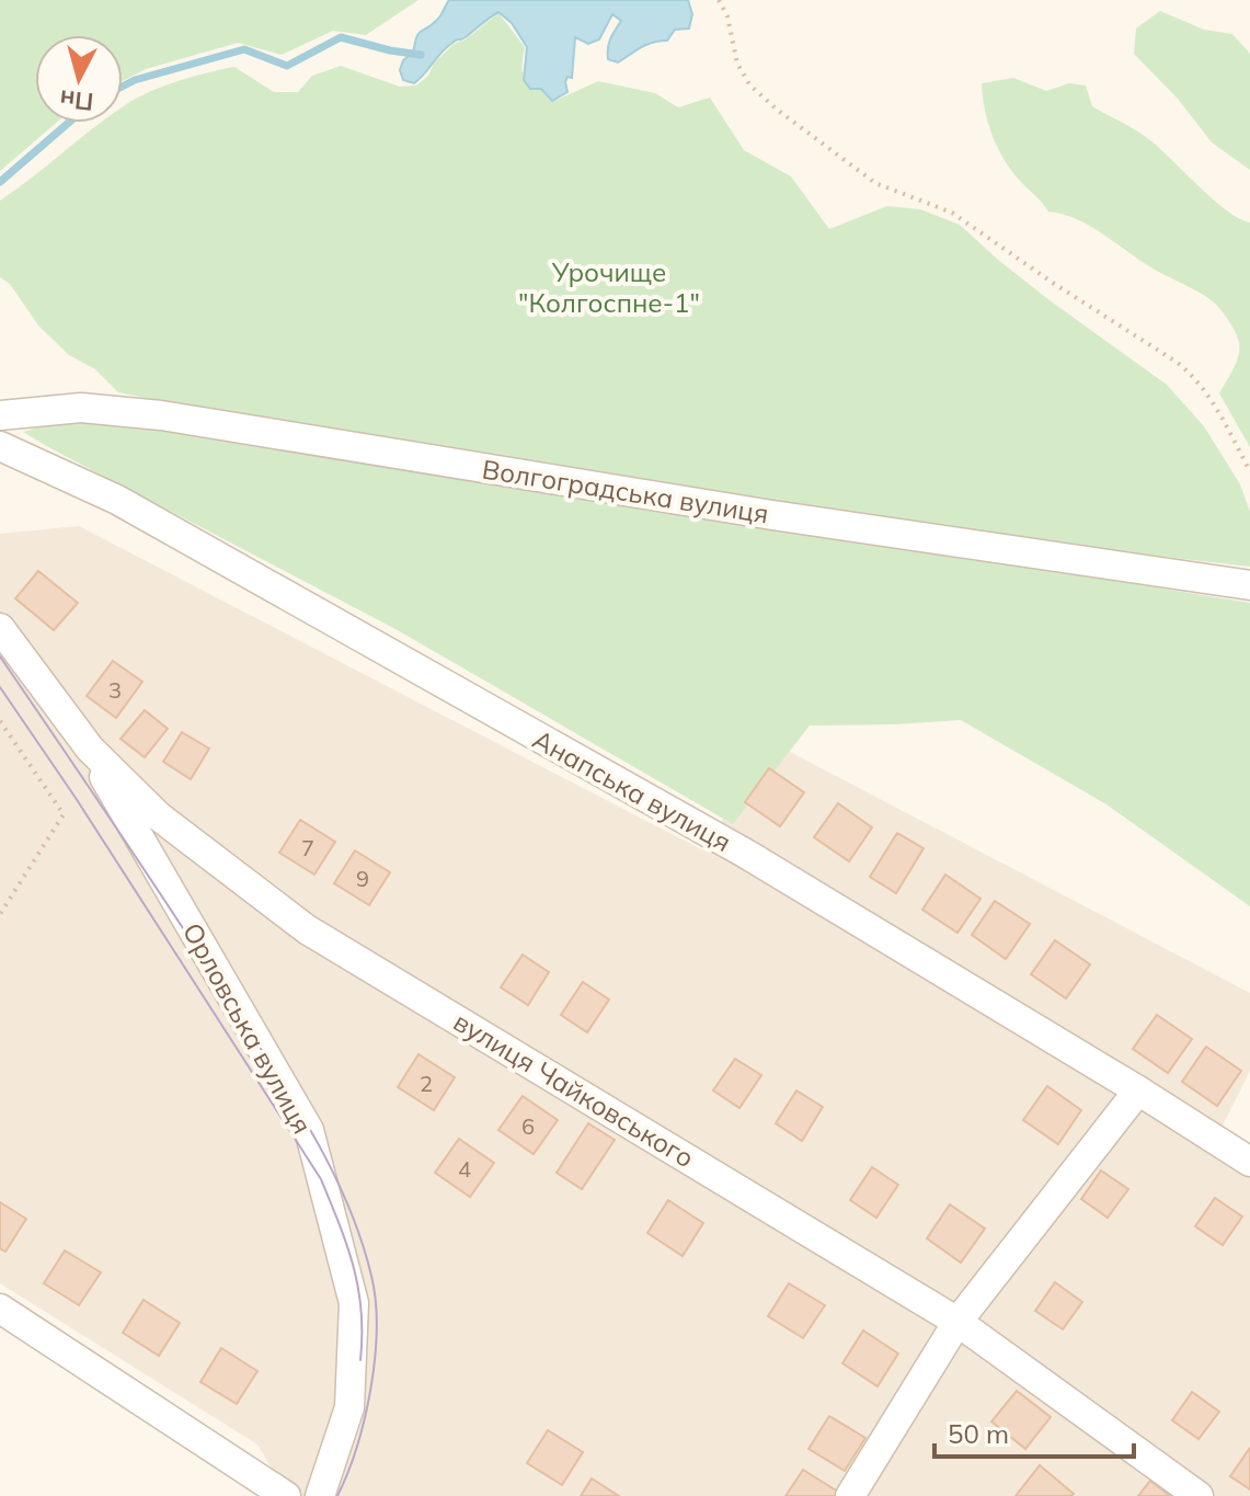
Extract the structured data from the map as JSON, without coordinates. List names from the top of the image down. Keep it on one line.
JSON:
{"streets":{"street":["Волгоградська вулиця","Анапська вулиця","Орловська вулиця","вулиця Чайковського"]},"crossings":[["Орловська вулиця","вулиця Чайковського"]],"parks":["Урочище \"Колгоспне-1\""],"house_numbers":["3","7","9","2","6","4"],"scale_bar":"50 m","north":"bottom"}
